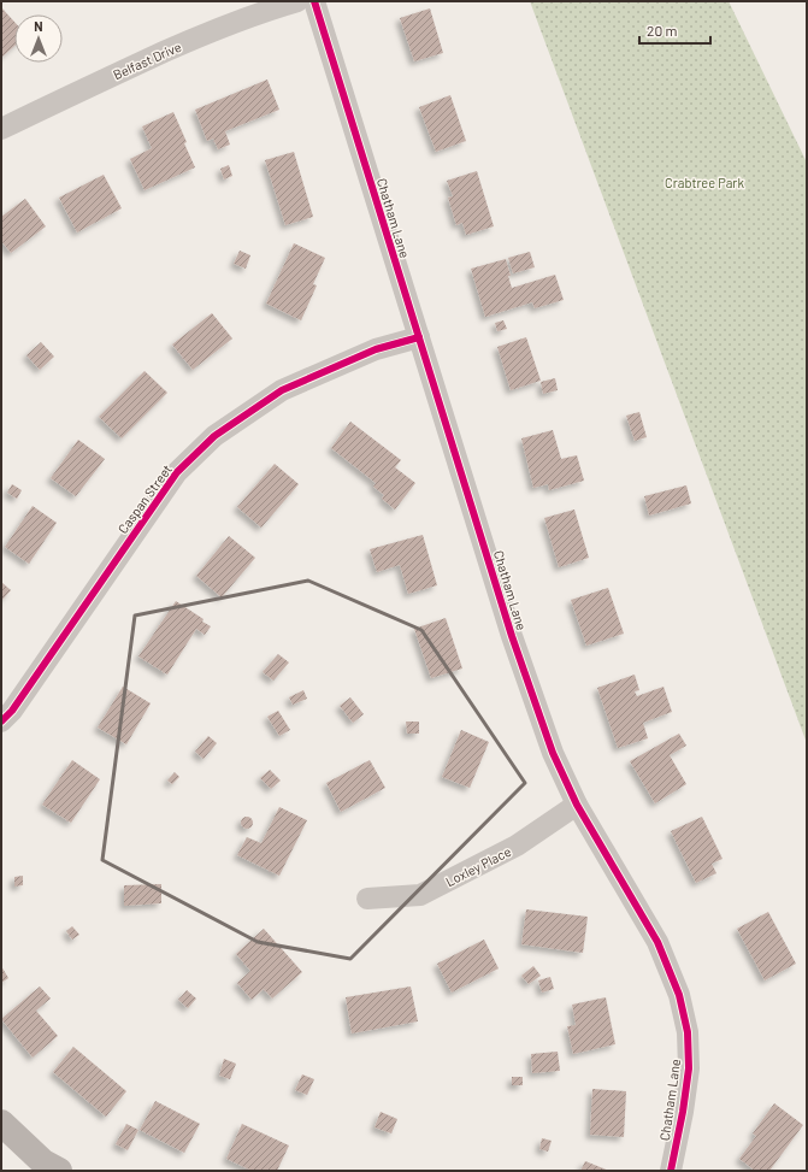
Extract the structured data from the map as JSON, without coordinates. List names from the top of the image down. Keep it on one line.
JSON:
{"streets":{"street":["Belfast Drive","Chatham Lane","Caspan Street","Loxley Place"]},"crossings":[["Chatham Lane","Caspan Street"],["Chatham Lane","Loxley Place"]],"parks":["Crabtree Park"],"scale_bar":"20 m","north":"top"}
